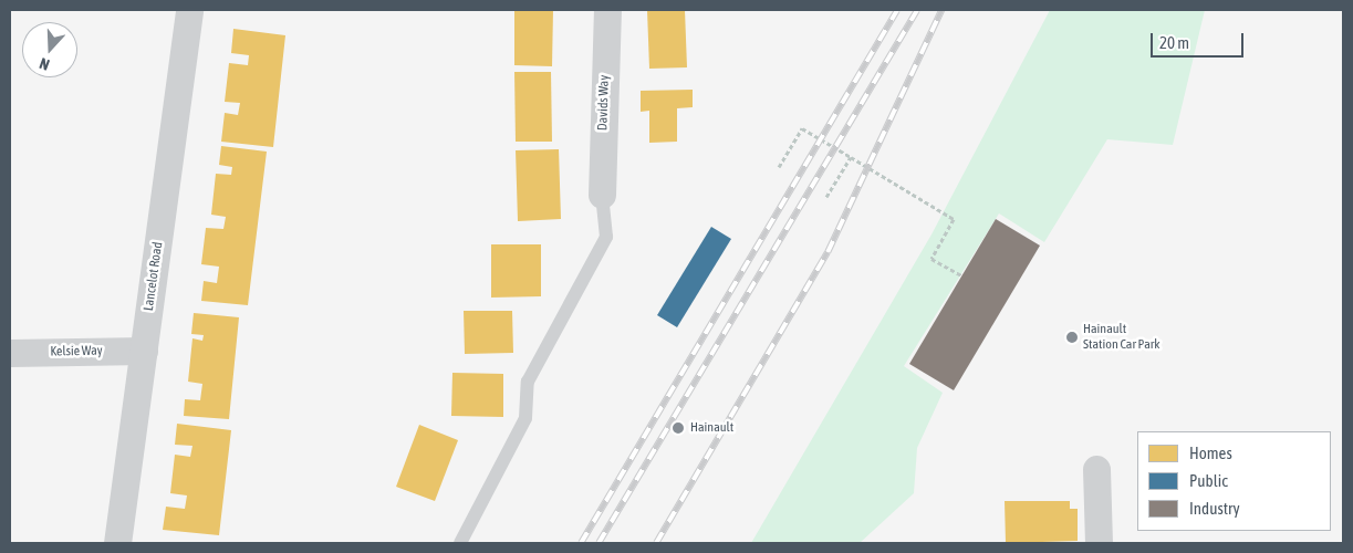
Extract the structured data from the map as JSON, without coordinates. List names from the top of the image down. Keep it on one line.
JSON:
{"streets":{"street":["Davids Way","Lancelot Road","Kelsie Way"]},"crossings":[["Lancelot Road","Kelsie Way"]],"places":["Hainault Station Car Park","Hainault"],"legend":["Homes","Public","Industry"],"scale_bar":"20 m","north":"bottom"}
